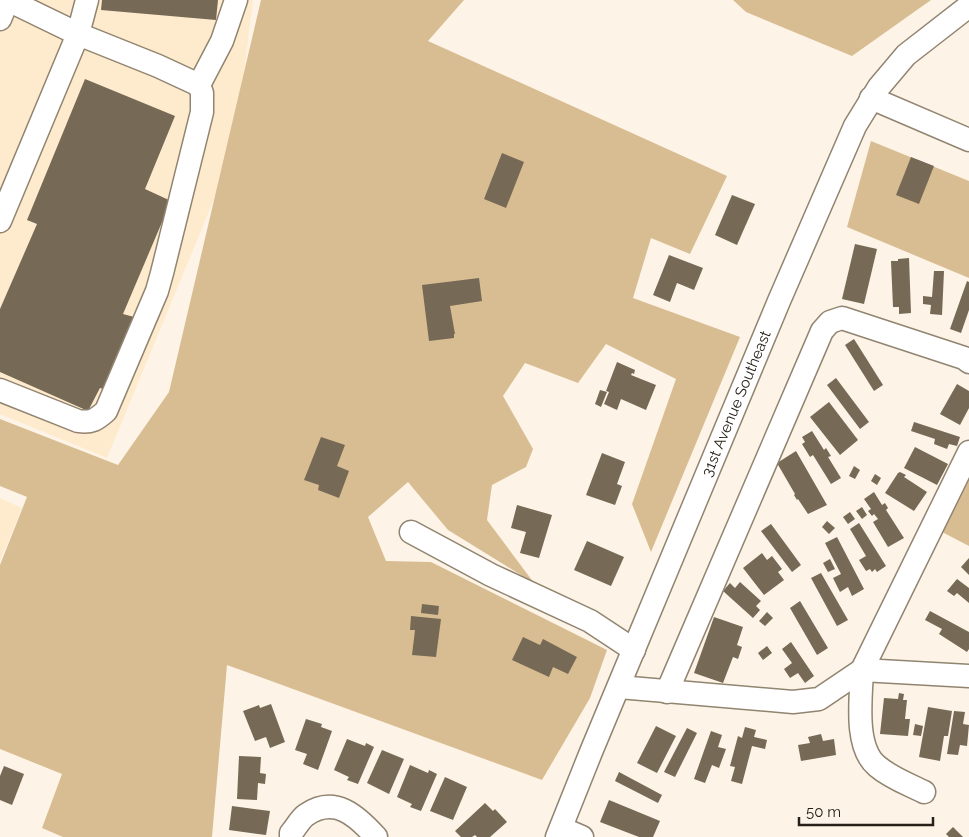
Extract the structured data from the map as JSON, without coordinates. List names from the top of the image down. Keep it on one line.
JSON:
{"streets":{"street":["31st Avenue Southeast"]},"scale_bar":"50 m"}
